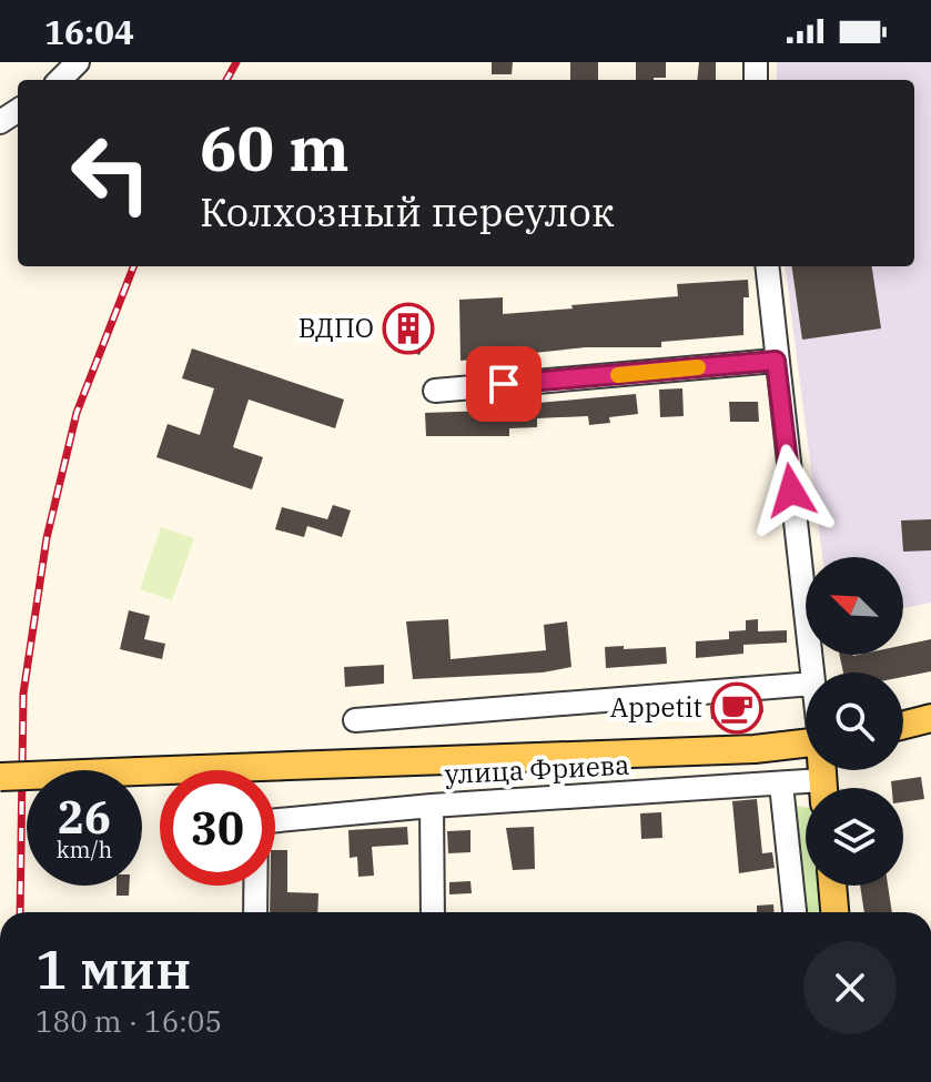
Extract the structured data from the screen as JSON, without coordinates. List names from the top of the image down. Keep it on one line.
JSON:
{"streets":{"street":["улица Фриева"]},"places":{"building":["ВДПО"],"cafe":["Appetit"]},"north":"top left","page":{"status":"16:04","turn":["60 m","Колхозный переулок"],"speed":"26 km/h","limit":"30","heading":["1 мин","180 m · 16:05"]}}
